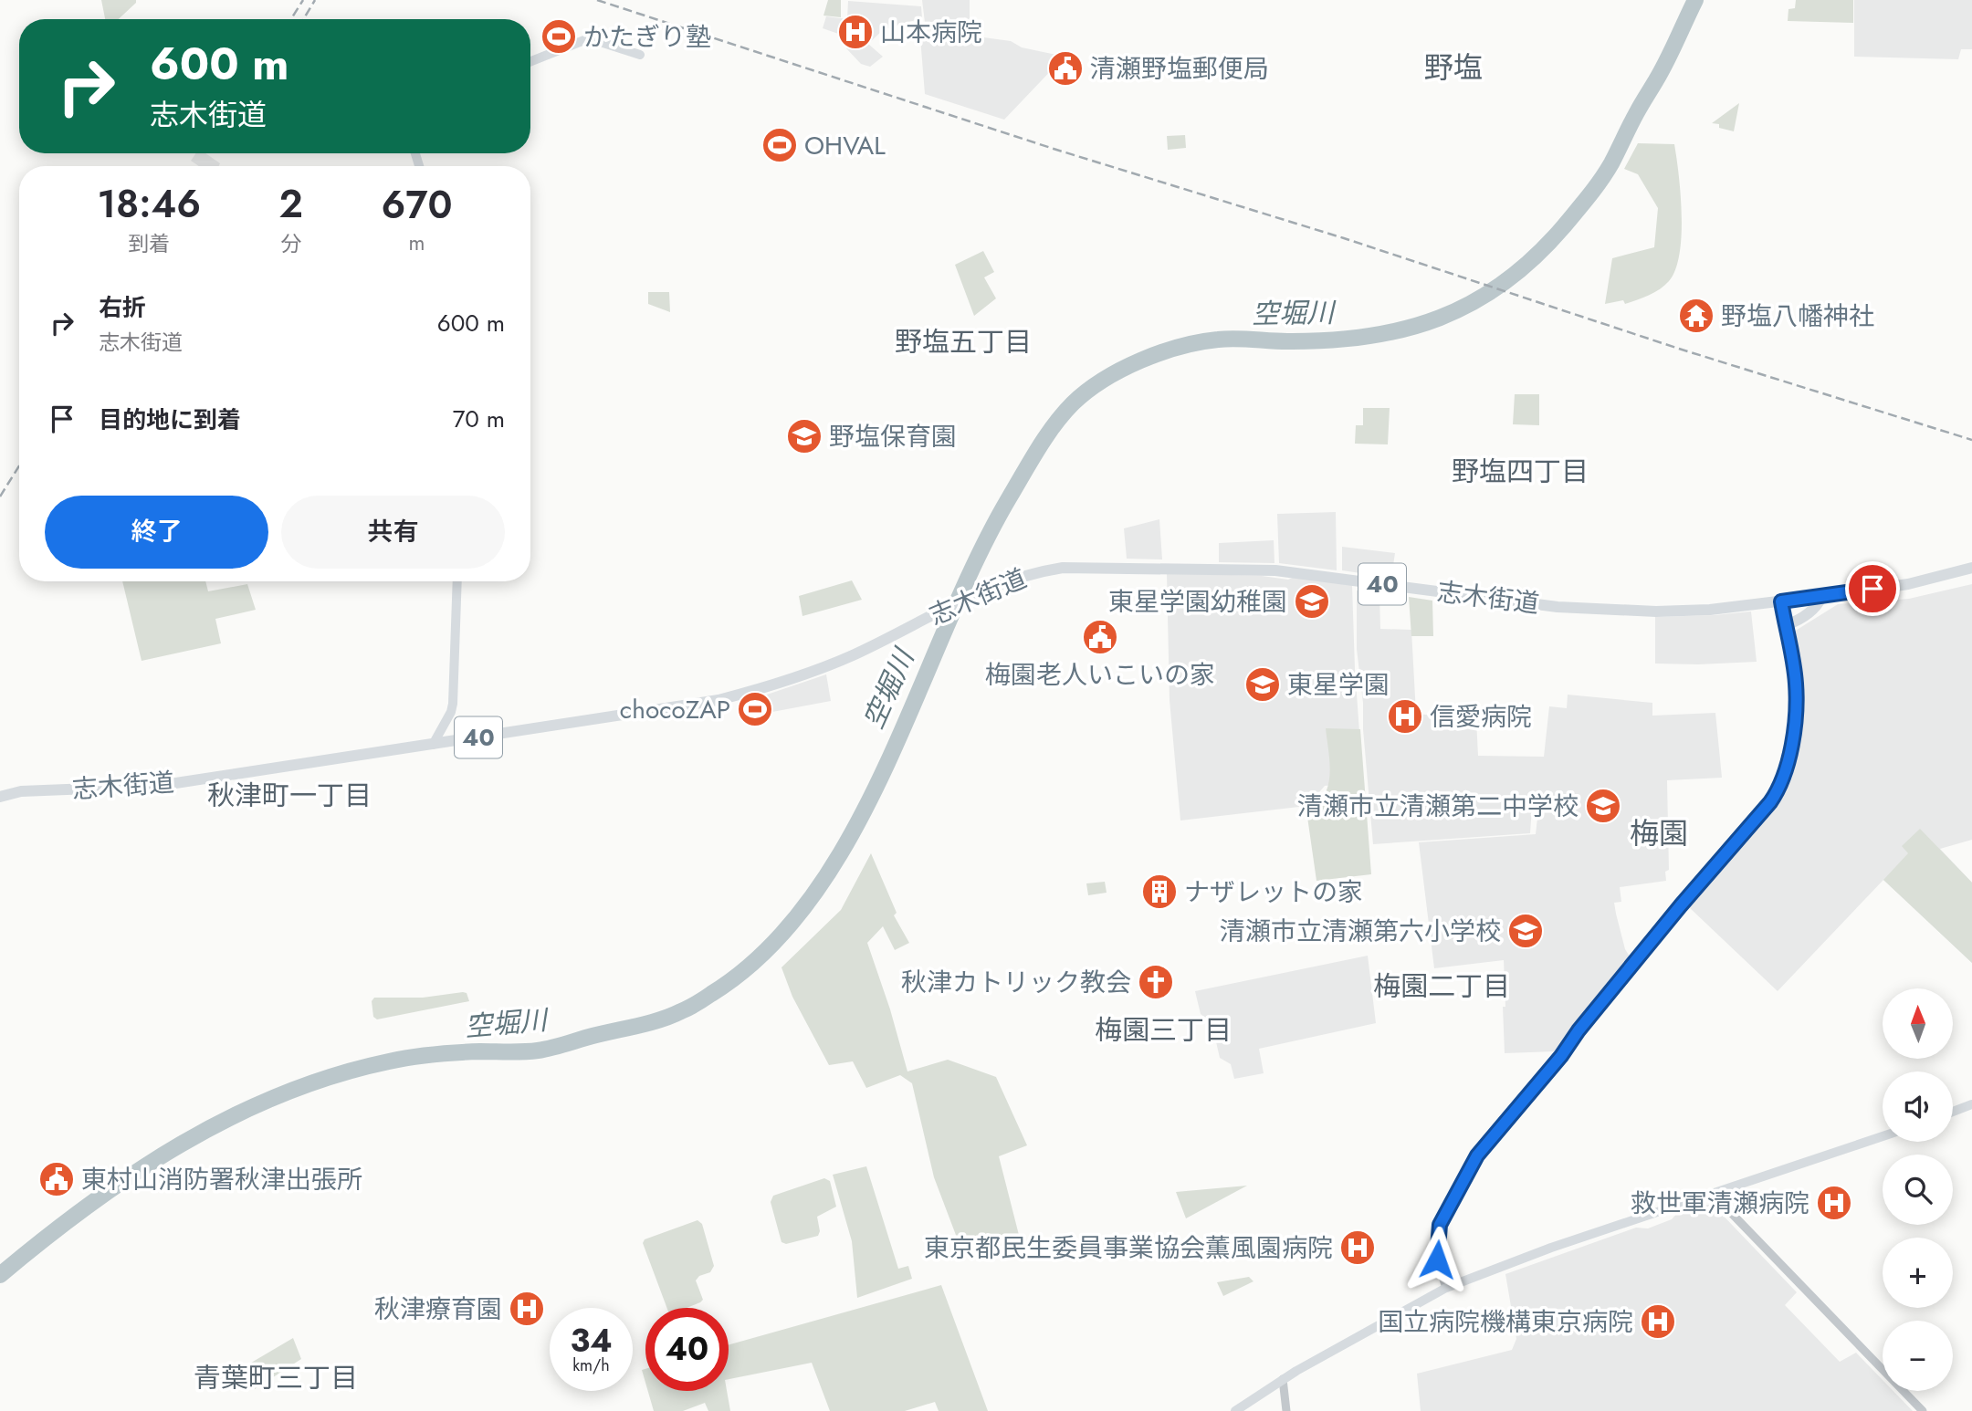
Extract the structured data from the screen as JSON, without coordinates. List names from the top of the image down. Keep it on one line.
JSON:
{"streets":{"main road":["40","志木街道"]},"districts":["野塩","野塩五丁目","野塩四丁目","秋津町一丁目","梅園","梅園二丁目","梅園三丁目","青葉町三丁目"],"water":["空堀川"],"places":{"hospital":["山本病院","信愛病院","救世軍清瀬病院","東京都民生委員事業協会薫風園病院","秋津療育園","国立病院機構東京病院"],"sports":["かたぎり塾","OHVAL","chocoZAP"],"public building":["清瀬野塩郵便局","梅園老人いこいの家","東村山消防署秋津出張所"],"temple":["野塩八幡神社"],"school or university":["野塩保育園","東星学園幼稚園","東星学園","清瀬市立清瀬第二中学校","清瀬市立清瀬第六小学校"],"building":["ナザレットの家"],"church":["秋津カトリック教会"]},"north":"top","page":{"turn":["600 m","志木街道"],"eta":["18:46","到着","2","分","670","m"],"list":[{"name":"右折","note":"志木街道","value":"600 m"},{"name":"目的地に到着","value":"70 m"}],"buttons":["終了","共有"],"map_buttons":["+","−"],"speed":"34 km/h","limit":"40"}}
